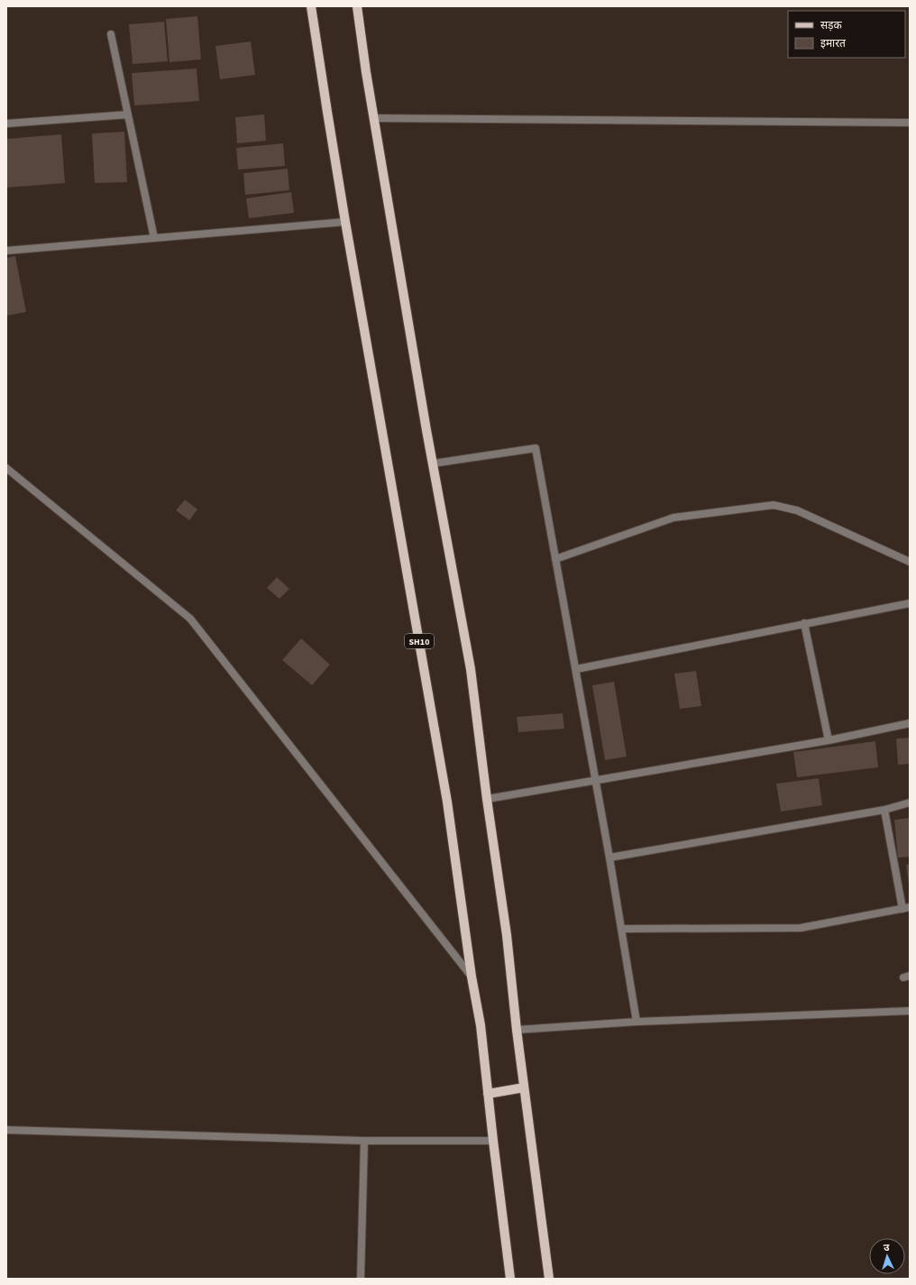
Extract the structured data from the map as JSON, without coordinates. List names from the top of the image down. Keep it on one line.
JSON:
{"streets":{"main road":["SH10"]},"legend":["सड़क","इमारत"],"north":"top"}
